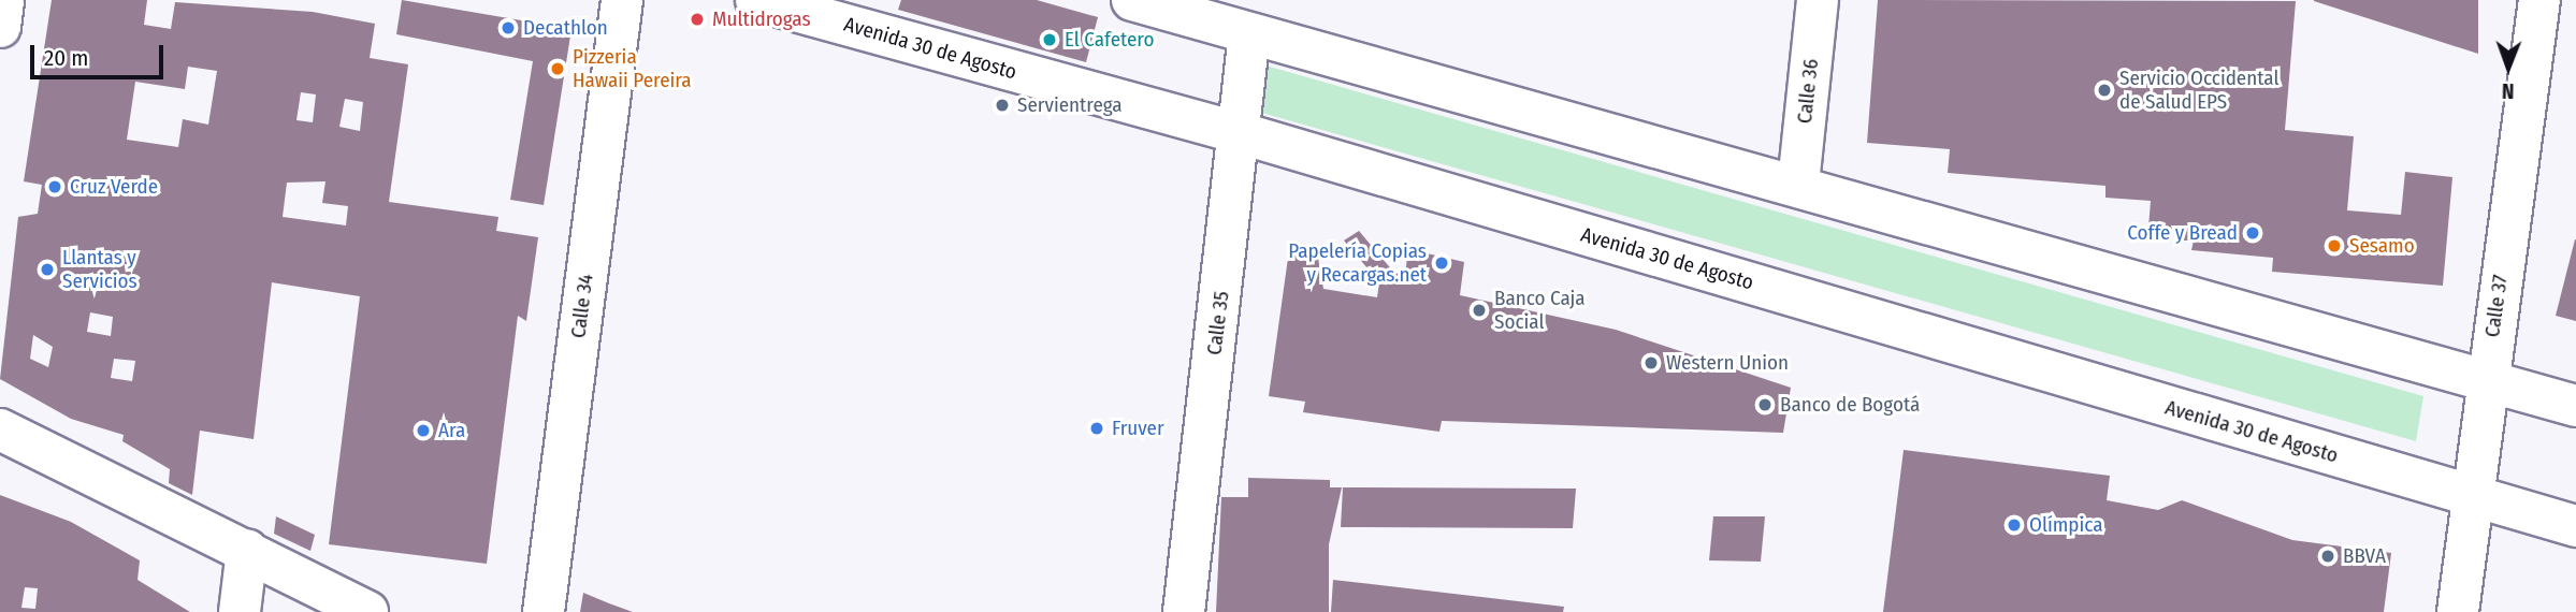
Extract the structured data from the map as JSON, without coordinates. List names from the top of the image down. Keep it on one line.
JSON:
{"streets":{"main road":["Avenida 30 de Agosto","Calle 36","Calle 34","Calle 37","Calle 35"]},"crossings":[["Avenida 30 de Agosto","Calle 37"],["Avenida 30 de Agosto","Calle 35"]],"places":["Multidrogas","Decathlon","El Cafetero","Pizzeria Hawaii Pereira","Servicio Occidental de Salud EPS","Servientrega","Cruz Verde","Coffe y Bread","Sesamo","Papelería Copias y Recargas.net","Llantas y Servicios","Banco Caja Social","Western Union","Banco de Bogotá","Fruver","Ara","Olímpica","BBVA"],"scale_bar":"20 m","north":"bottom"}
